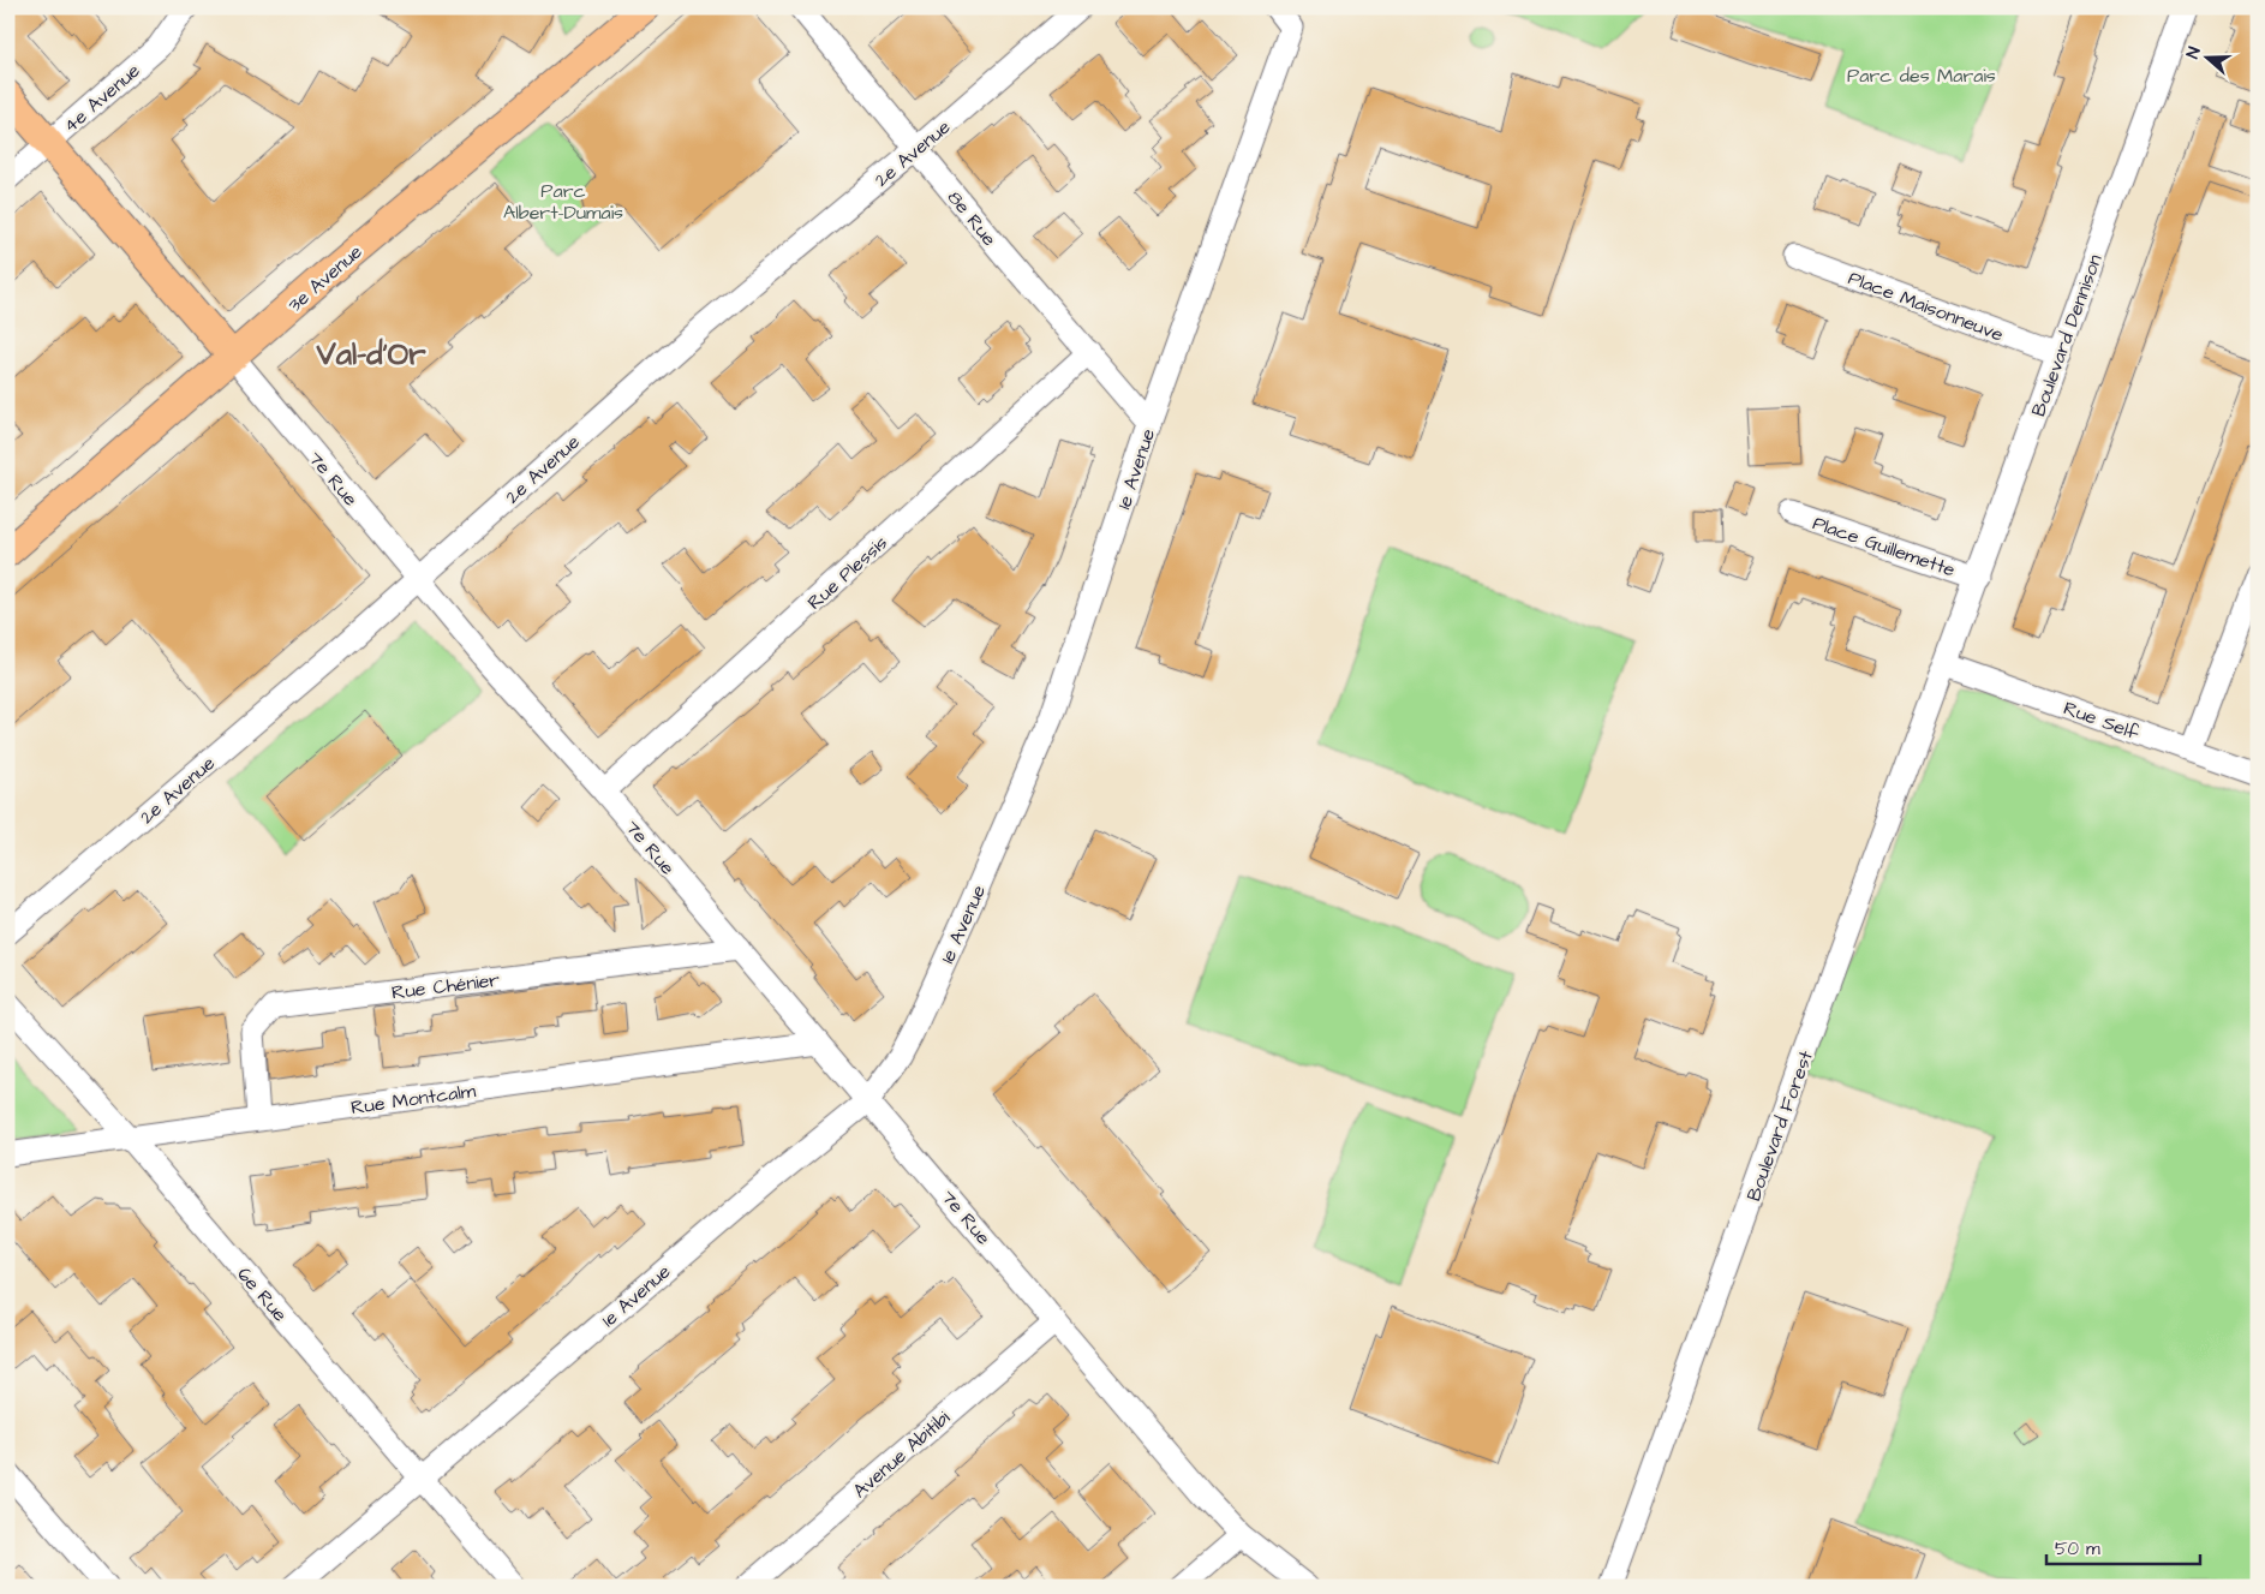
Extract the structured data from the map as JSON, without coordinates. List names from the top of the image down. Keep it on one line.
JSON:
{"streets":{"main road":["3e Avenue","7e Rue"],"street":["4e Avenue","2e Avenue","8e Rue","Place Maisonneuve","Boulevard Dennison","1e Avenue","Place Guillemette","Rue Plessis","Rue Self","Rue Chénier","Rue Montcalm","Boulevard Forest","6e Rue","Avenue Abitibi"]},"crossings":[["4e Avenue","7e Rue"],["2e Avenue","8e Rue"],["2e Avenue","7e Rue"],["8e Rue","1e Avenue"],["8e Rue","Rue Plessis"],["3e Avenue","7e Rue"],["Place Maisonneuve","Boulevard Dennison"],["Boulevard Dennison","Place Guillemette"],["Boulevard Dennison","Rue Self"],["Boulevard Dennison","Boulevard Forest"],["1e Avenue","7e Rue"],["1e Avenue","6e Rue"],["7e Rue","Rue Plessis"],["7e Rue","Rue Chénier"],["7e Rue","Rue Montcalm"],["7e Rue","Avenue Abitibi"],["Rue Self","Boulevard Forest"],["Rue Chénier","Rue Montcalm"],["Rue Montcalm","6e Rue"]],"districts":["Val-d'Or"],"parks":["Parc des Marais","Parc Albert-Dumais"],"scale_bar":"50 m","north":"left"}
